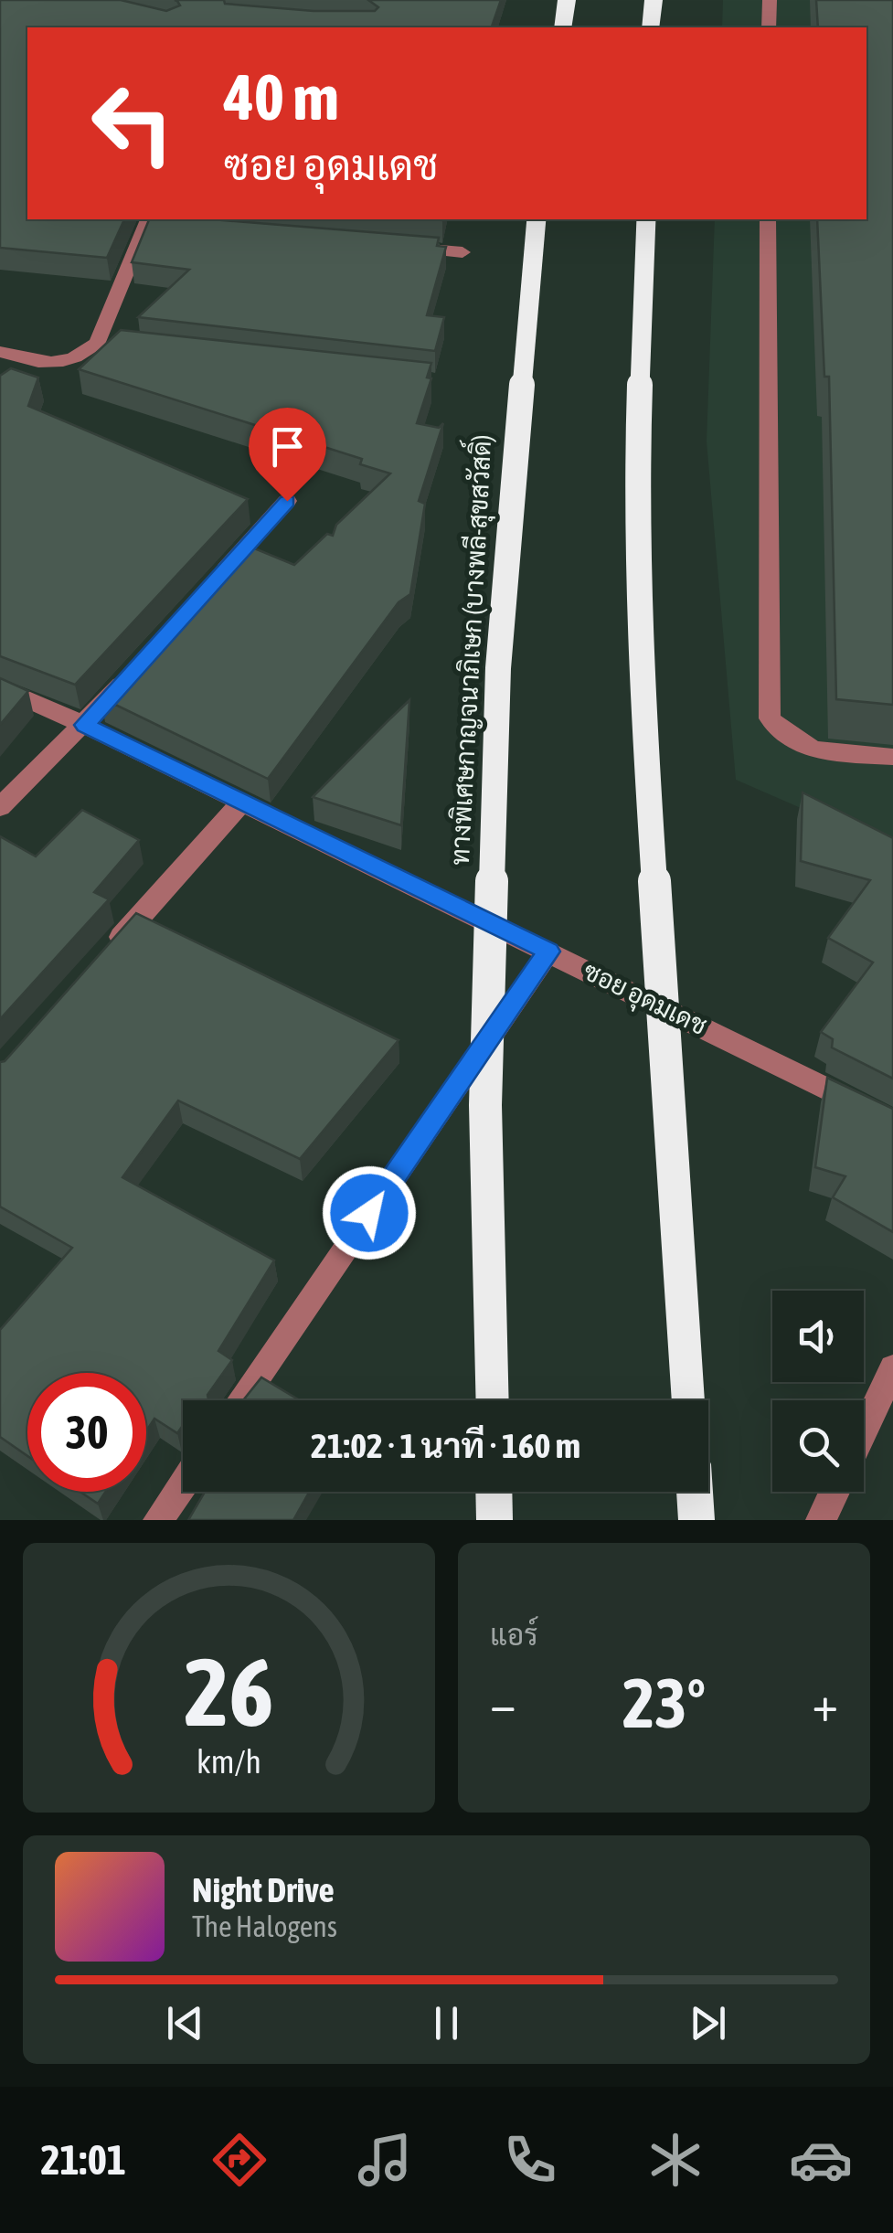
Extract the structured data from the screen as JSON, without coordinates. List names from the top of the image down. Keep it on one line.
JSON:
{"streets":{"highway":["ทางพิเศษกาญจนาภิเษก (บางพลี-สุขสวัสดิ์)"],"street":["ซอย อุดมเดช"]},"page":{"turn":["40 m","ซอย อุดมเดช"],"limit":"30","trip":"21:02 · 1 นาที · 160 m","tile":"แอร์","heat":["−","23°","+"],"song":["Night Drive","The Halogens"],"tabs":"21:01","gauge":["26","km/h"]}}
